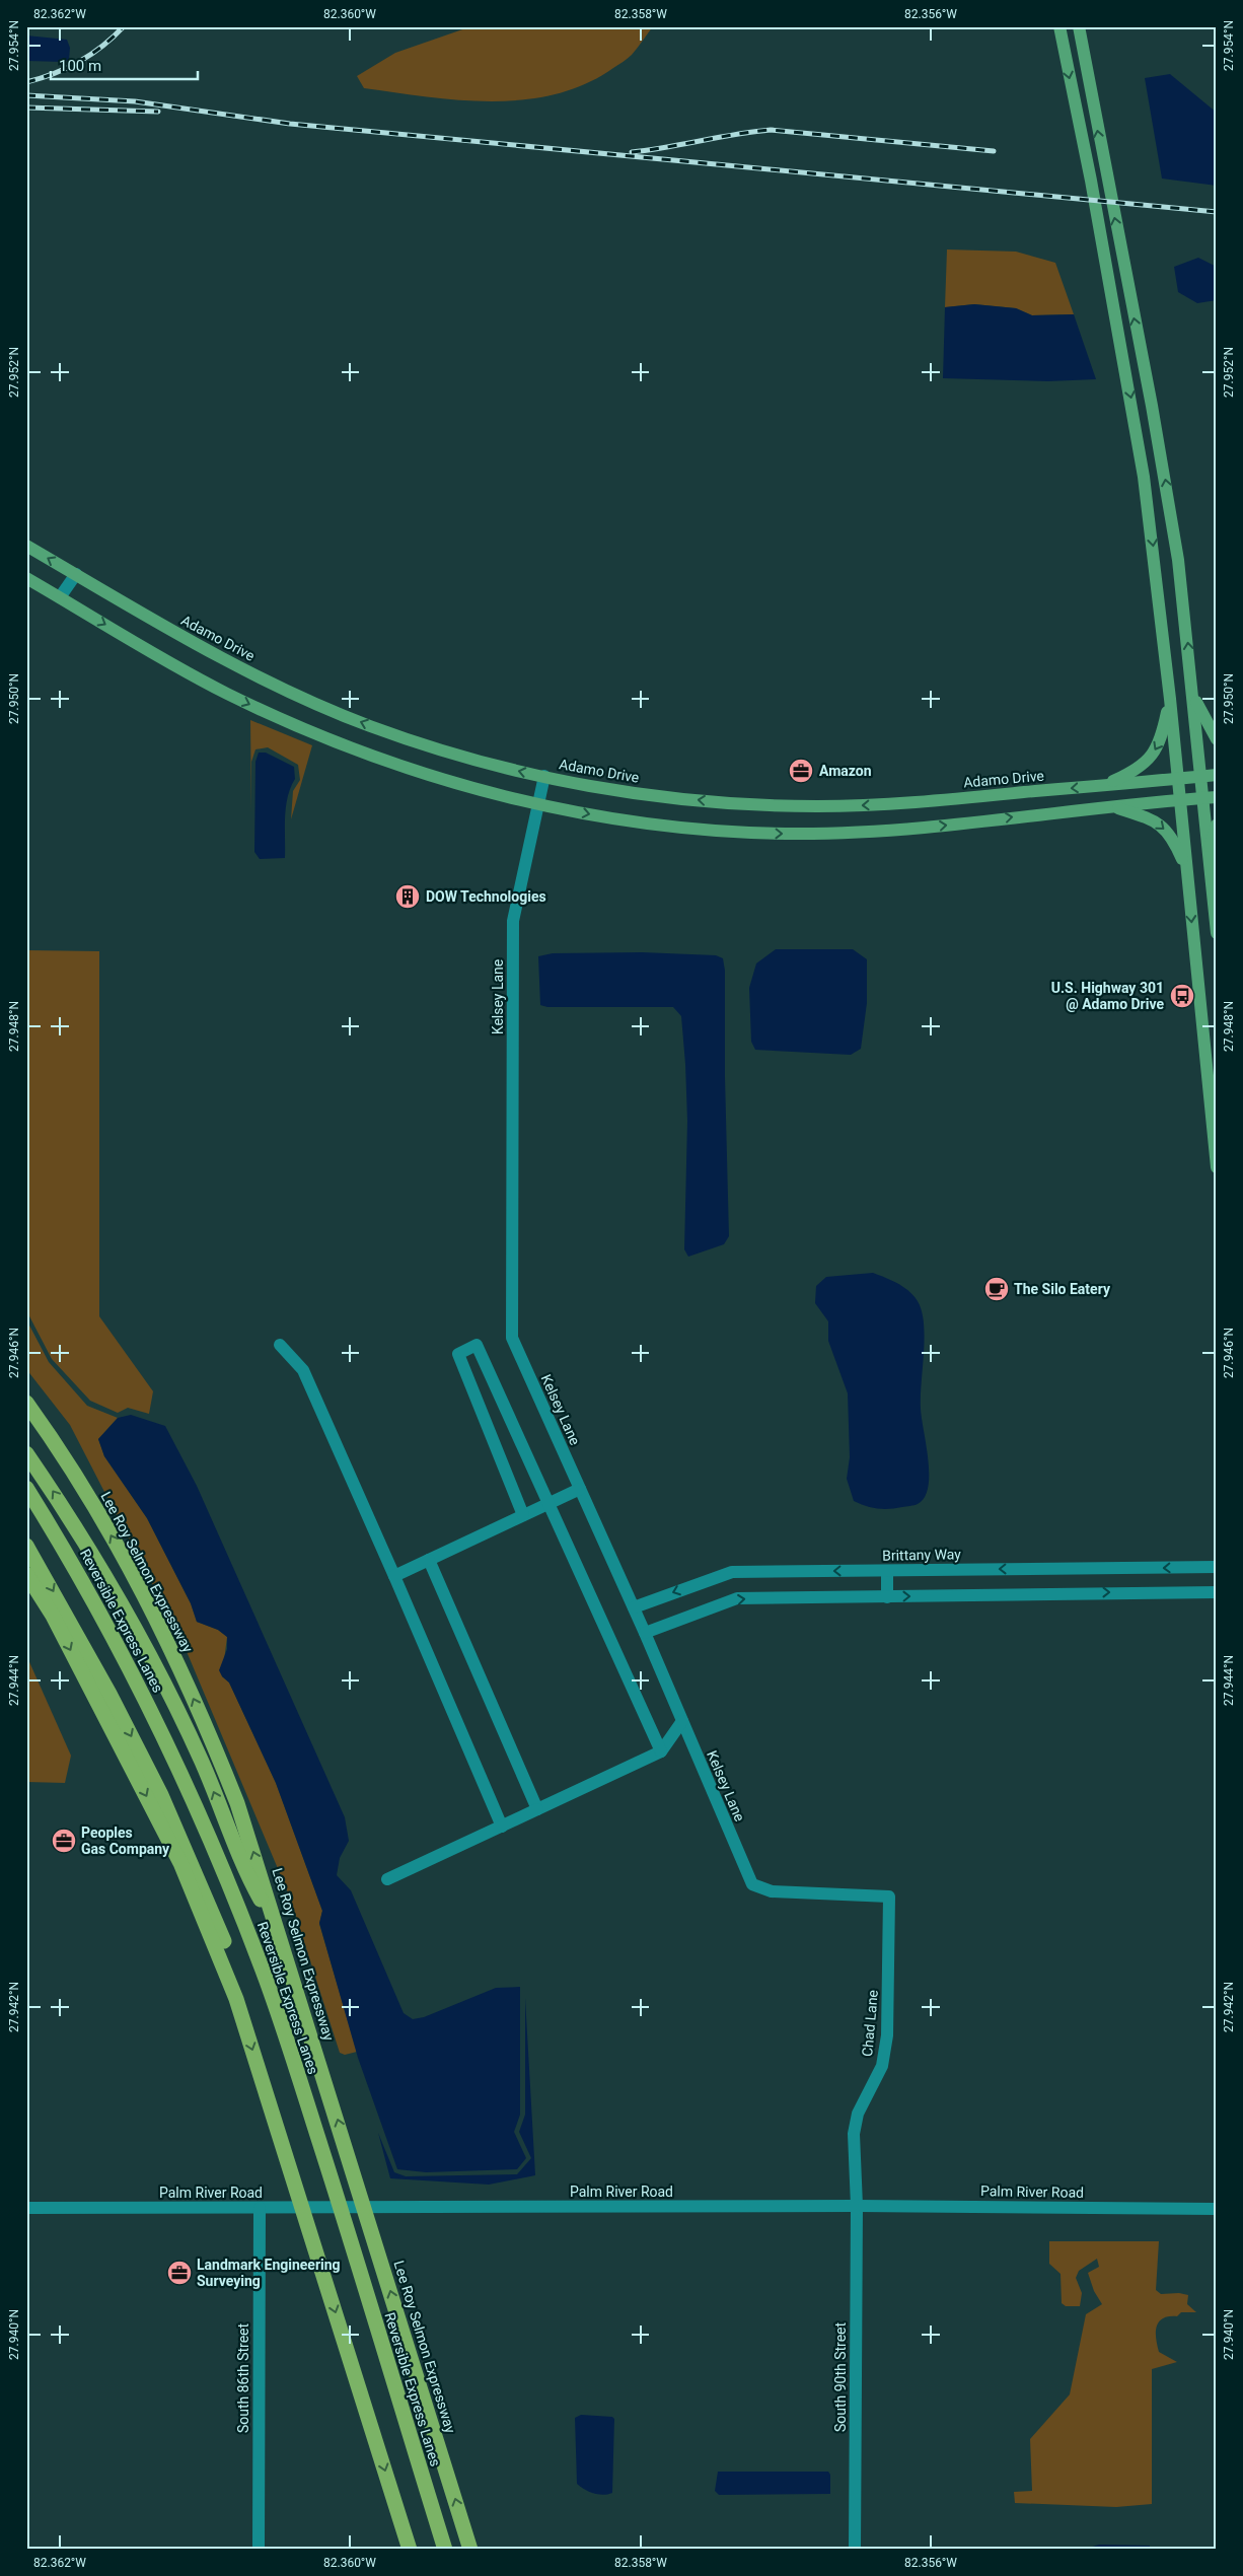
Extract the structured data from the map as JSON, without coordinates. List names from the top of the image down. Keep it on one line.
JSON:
{"streets":{"highway":["Lee Roy Selmon Expressway","Reversible Express Lanes"],"main road":["Adamo Drive"],"street":["Kelsey Lane","Brittany Way","Chad Lane","Palm River Road","South 90th Street","South 86th Street"]},"crossings":[["Adamo Drive","Kelsey Lane"],["Kelsey Lane","Brittany Way"],["Kelsey Lane","Chad Lane"],["Chad Lane","Palm River Road"],["Chad Lane","South 90th Street"],["Palm River Road","South 90th Street"],["Palm River Road","South 86th Street"]],"places":{"office":["Amazon","Peoples Gas Company","Landmark Engineering Surveying"],"building":["DOW Technologies"],"bus stop":["U.S. Highway 301 @ Adamo Drive"],"cafe":["The Silo Eatery"]},"scale_bar":"100 m","coordinates":["82.362°W","82.360°W","82.358°W","82.356°W","27.954°N","27.952°N","27.950°N","27.948°N","27.946°N","27.944°N","27.942°N","27.940°N"]}
